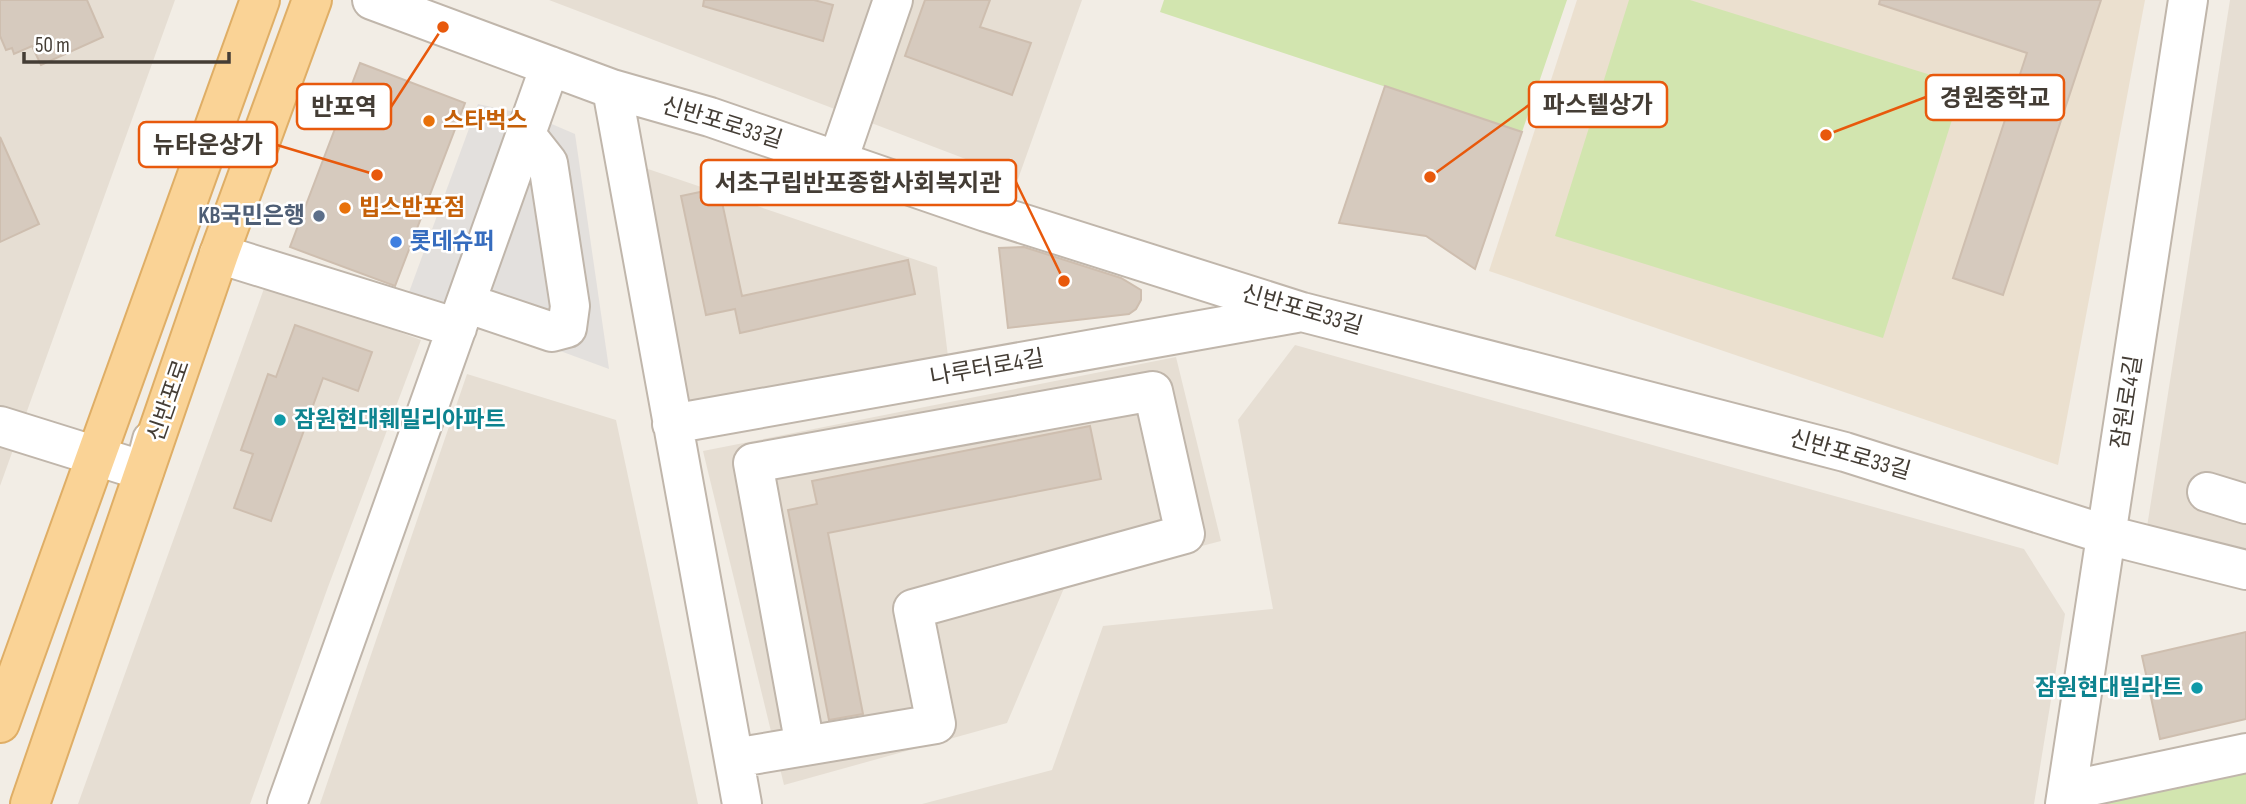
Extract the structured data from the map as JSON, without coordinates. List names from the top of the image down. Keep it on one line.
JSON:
{"streets":{"main road":["신반포로"],"street":["신반포로33길","나루터로4길","잠원로4길"]},"crossings":[["신반포로33길","나루터로4길"],["신반포로33길","잠원로4길"]],"places":["반포역","스타벅스","경원중학교","뉴타운상가","파스텔상가","빕스반포점","KB국민은행","롯데슈퍼","서초구립반포종합사회복지관","잠원현대훼밀리아파트","잠원현대빌라트"],"scale_bar":"50 m"}
